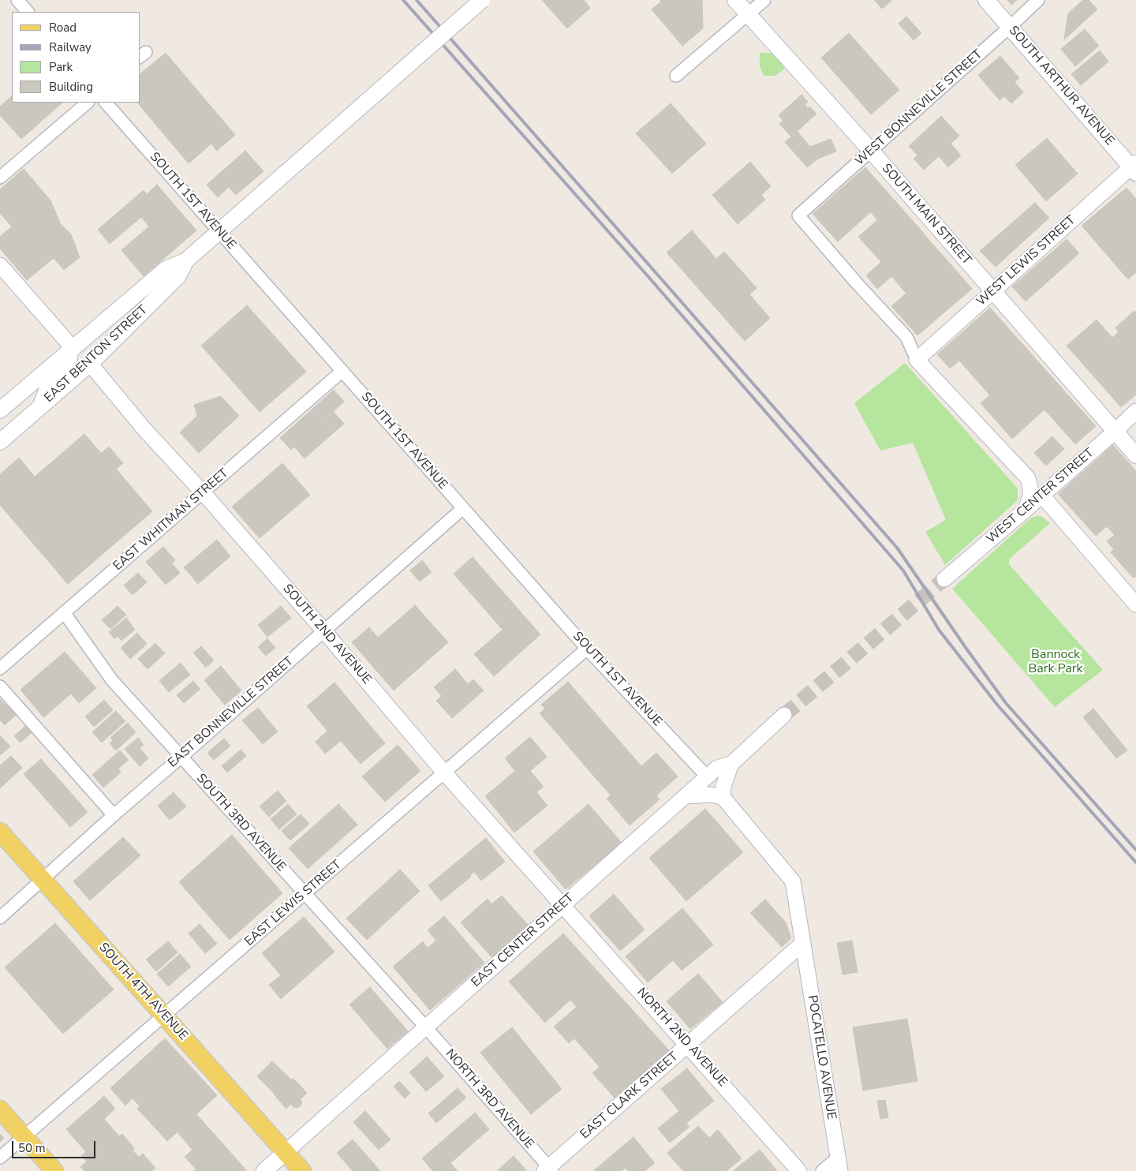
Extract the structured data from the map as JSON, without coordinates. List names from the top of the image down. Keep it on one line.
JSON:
{"streets":{"main road":["SOUTH ARTHUR AVENUE","SOUTH MAIN STREET","EAST BENTON STREET","EAST CENTER STREET","SOUTH 4TH AVENUE"],"street":["WEST BONNEVILLE STREET","SOUTH 1ST AVENUE","WEST LEWIS STREET","WEST CENTER STREET","EAST WHITMAN STREET","SOUTH 2ND AVENUE","EAST BONNEVILLE STREET","SOUTH 3RD AVENUE","EAST LEWIS STREET","NORTH 2ND AVENUE","POCATELLO AVENUE","EAST CLARK STREET","NORTH 3RD AVENUE"]},"crossings":[["SOUTH ARTHUR AVENUE","WEST BONNEVILLE STREET"],["SOUTH ARTHUR AVENUE","WEST LEWIS STREET"],["WEST BONNEVILLE STREET","SOUTH MAIN STREET"],["WEST BONNEVILLE STREET","WEST LEWIS STREET"],["SOUTH 1ST AVENUE","EAST WHITMAN STREET"],["SOUTH 1ST AVENUE","EAST BONNEVILLE STREET"],["SOUTH 1ST AVENUE","EAST LEWIS STREET"],["SOUTH 1ST AVENUE","EAST CENTER STREET"],["SOUTH MAIN STREET","WEST LEWIS STREET"],["SOUTH MAIN STREET","WEST CENTER STREET"],["EAST BENTON STREET","SOUTH 2ND AVENUE"],["EAST WHITMAN STREET","SOUTH 2ND AVENUE"],["EAST WHITMAN STREET","SOUTH 3RD AVENUE"],["SOUTH 2ND AVENUE","EAST BONNEVILLE STREET"],["SOUTH 2ND AVENUE","EAST LEWIS STREET"],["SOUTH 2ND AVENUE","EAST CENTER STREET"],["SOUTH 2ND AVENUE","NORTH 2ND AVENUE"],["EAST BONNEVILLE STREET","SOUTH 3RD AVENUE"],["EAST BONNEVILLE STREET","SOUTH 4TH AVENUE"],["SOUTH 3RD AVENUE","EAST LEWIS STREET"],["SOUTH 3RD AVENUE","EAST CENTER STREET"],["SOUTH 3RD AVENUE","NORTH 3RD AVENUE"],["EAST LEWIS STREET","SOUTH 4TH AVENUE"],["EAST CENTER STREET","SOUTH 4TH AVENUE"],["EAST CENTER STREET","NORTH 2ND AVENUE"],["EAST CENTER STREET","NORTH 3RD AVENUE"],["NORTH 2ND AVENUE","EAST CLARK STREET"],["POCATELLO AVENUE","EAST CLARK STREET"],["EAST CLARK STREET","NORTH 3RD AVENUE"]],"parks":["Bannock Bark Park"],"legend":["Road","Railway","Park","Building"],"scale_bar":"50 m"}
